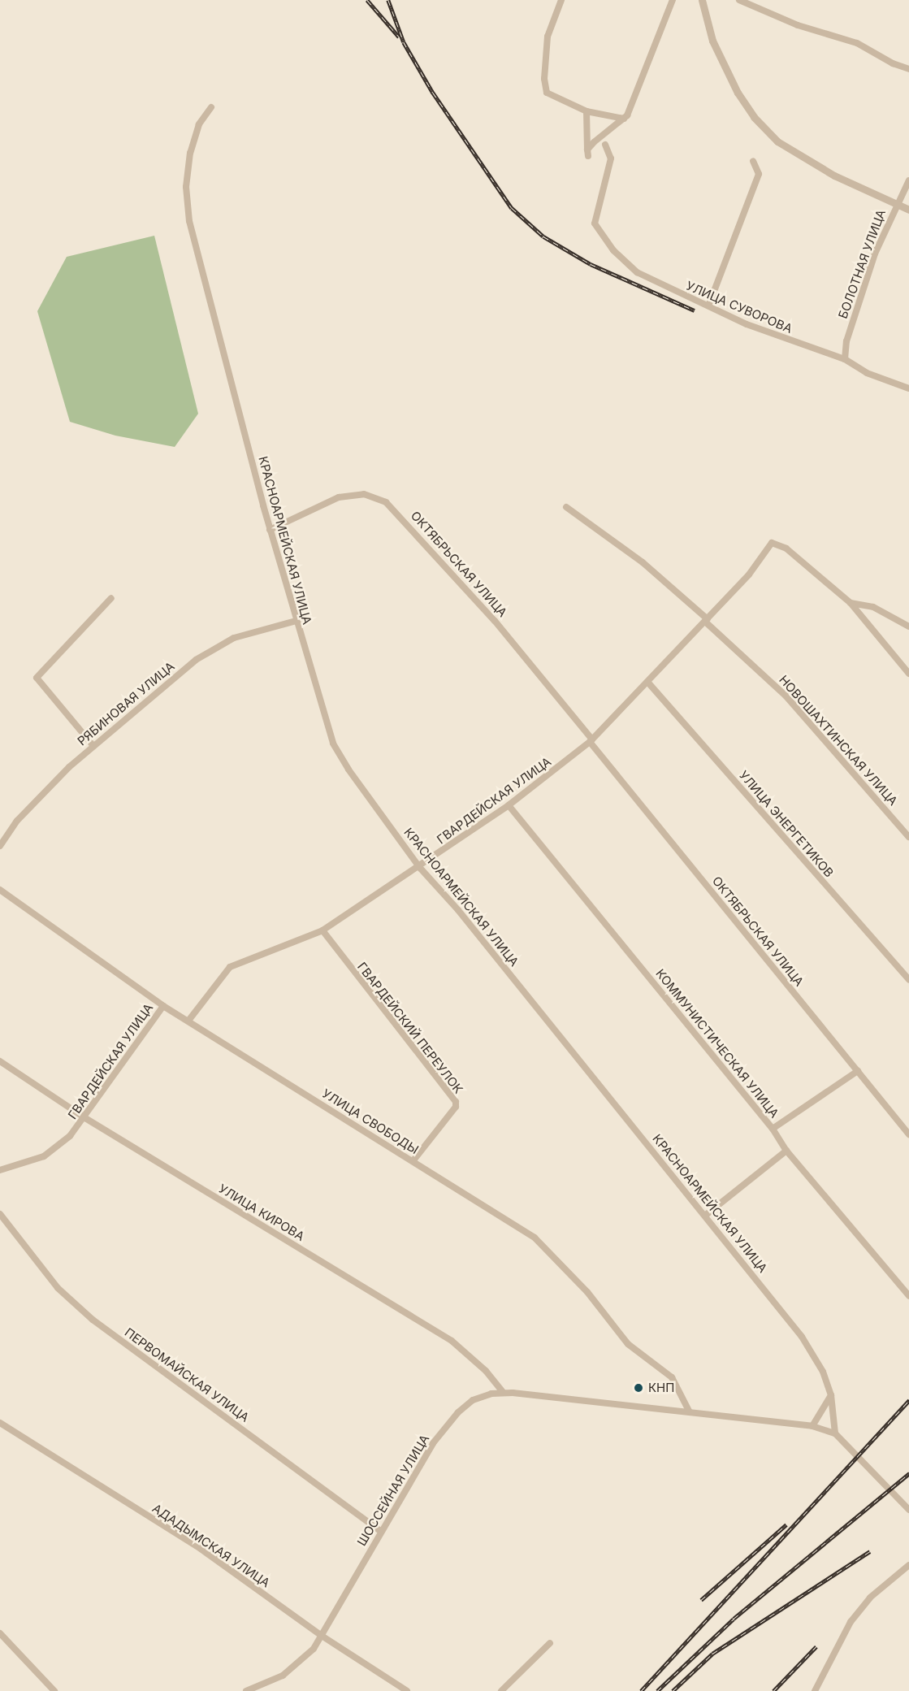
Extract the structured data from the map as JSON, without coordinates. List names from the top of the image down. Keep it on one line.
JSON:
{"streets":{"street":["БОЛОТНАЯ УЛИЦА","УЛИЦА СУВОРОВА","КРАСНОАРМЕЙСКАЯ УЛИЦА","ОКТЯБРЬСКАЯ УЛИЦА","РЯБИНОВАЯ УЛИЦА","НОВОШАХТИНСКАЯ УЛИЦА","ГВАРДЕЙСКАЯ УЛИЦА","УЛИЦА ЭНЕРГЕТИКОВ","ГВАРДЕЙСКИЙ ПЕРЕУЛОК","КОММУНИСТИЧЕСКАЯ УЛИЦА","УЛИЦА СВОБОДЫ","УЛИЦА КИРОВА","ПЕРВОМАЙСКАЯ УЛИЦА","ШОССЕЙНАЯ УЛИЦА","АДАДЫМСКАЯ УЛИЦА"]},"crossings":[["БОЛОТНАЯ УЛИЦА","УЛИЦА СУВОРОВА"],["КРАСНОАРМЕЙСКАЯ УЛИЦА","ОКТЯБРЬСКАЯ УЛИЦА"],["КРАСНОАРМЕЙСКАЯ УЛИЦА","РЯБИНОВАЯ УЛИЦА"],["КРАСНОАРМЕЙСКАЯ УЛИЦА","ГВАРДЕЙСКАЯ УЛИЦА"],["КРАСНОАРМЕЙСКАЯ УЛИЦА","ШОССЕЙНАЯ УЛИЦА"],["ОКТЯБРЬСКАЯ УЛИЦА","ГВАРДЕЙСКАЯ УЛИЦА"],["НОВОШАХТИНСКАЯ УЛИЦА","ГВАРДЕЙСКАЯ УЛИЦА"],["ГВАРДЕЙСКАЯ УЛИЦА","УЛИЦА ЭНЕРГЕТИКОВ"],["ГВАРДЕЙСКАЯ УЛИЦА","ГВАРДЕЙСКИЙ ПЕРЕУЛОК"],["ГВАРДЕЙСКАЯ УЛИЦА","КОММУНИСТИЧЕСКАЯ УЛИЦА"],["ГВАРДЕЙСКАЯ УЛИЦА","УЛИЦА СВОБОДЫ"],["ГВАРДЕЙСКАЯ УЛИЦА","УЛИЦА КИРОВА"],["ГВАРДЕЙСКИЙ ПЕРЕУЛОК","УЛИЦА СВОБОДЫ"],["УЛИЦА СВОБОДЫ","ШОССЕЙНАЯ УЛИЦА"],["УЛИЦА КИРОВА","ШОССЕЙНАЯ УЛИЦА"],["ПЕРВОМАЙСКАЯ УЛИЦА","ШОССЕЙНАЯ УЛИЦА"],["ШОССЕЙНАЯ УЛИЦА","АДАДЫМСКАЯ УЛИЦА"]],"places":["КНП"]}
